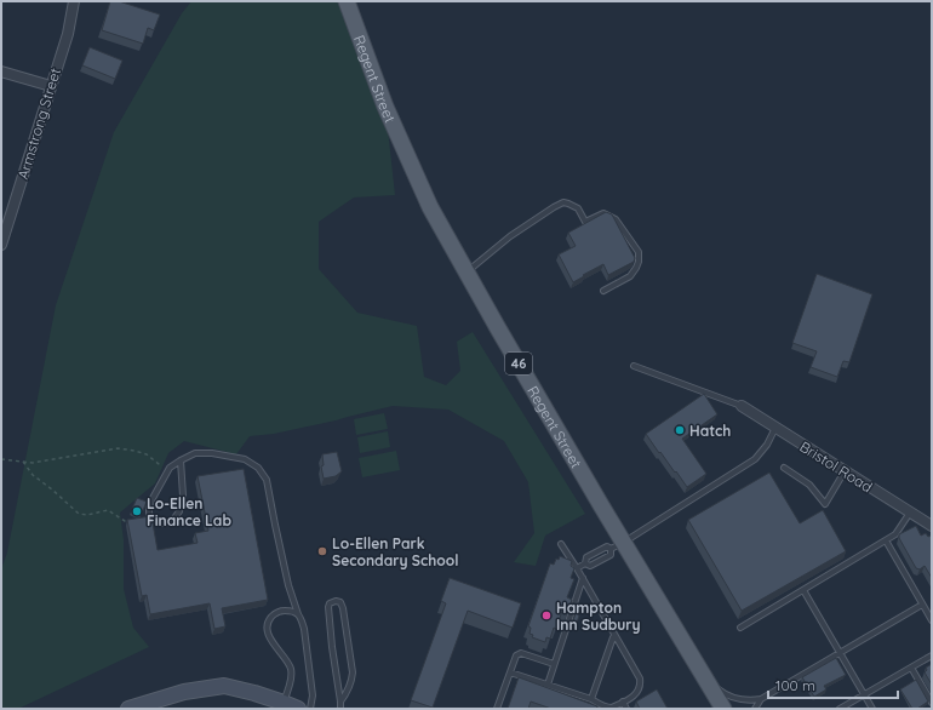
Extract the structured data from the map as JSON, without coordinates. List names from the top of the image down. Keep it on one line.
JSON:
{"streets":{"main road":["Regent Street","46"],"street":["Armstrong Street","Bristol Road"]},"places":["Hatch","Lo-Ellen Finance Lab","Lo-Ellen Park Secondary School","Hampton Inn Sudbury"],"scale_bar":"100 m"}
